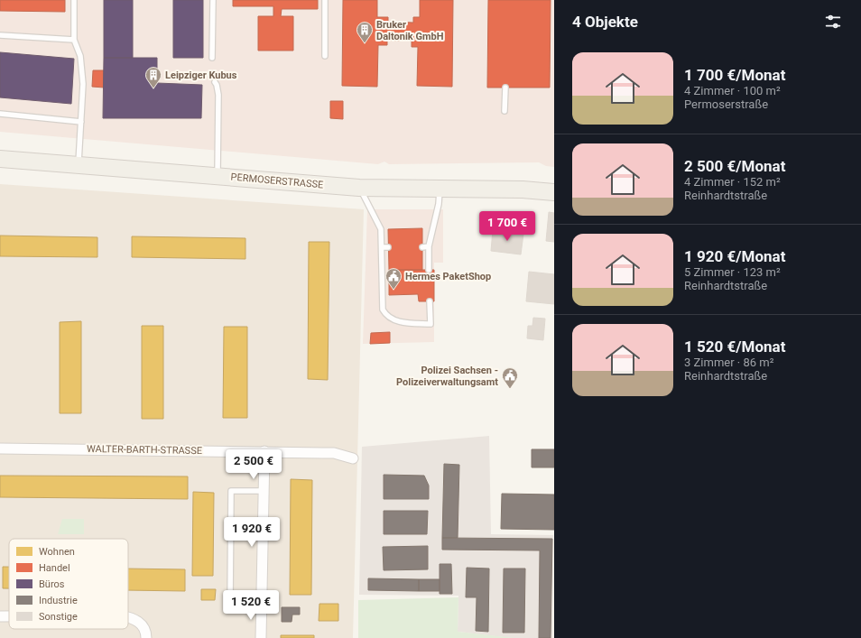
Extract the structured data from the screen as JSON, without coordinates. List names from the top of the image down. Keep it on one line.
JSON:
{"streets":{"main road":["PERMOSERSTRASSE"],"street":["WALTER-BARTH-STRASSE"]},"places":{"building":["Bruker Daltonik GmbH","Leipziger Kubus"],"public building":["Hermes PaketShop","Polizei Sachsen - Polizeiverwaltungsamt"]},"legend":["Wohnen","Handel","Büros","Industrie","Sonstige"],"page":{"heading":"4 Objekte","list":[{"name":"1 700 €/Monat","note":"4 Zimmer · 100 m² · Permoserstraße"},{"name":"2 500 €/Monat","note":"4 Zimmer · 152 m² · Reinhardtstraße"},{"name":"1 920 €/Monat","note":"5 Zimmer · 123 m² · Reinhardtstraße"},{"name":"1 520 €/Monat","note":"3 Zimmer · 86 m² · Reinhardtstraße"}],"price":["1 700 €","2 500 €","1 920 €","1 520 €"]}}
